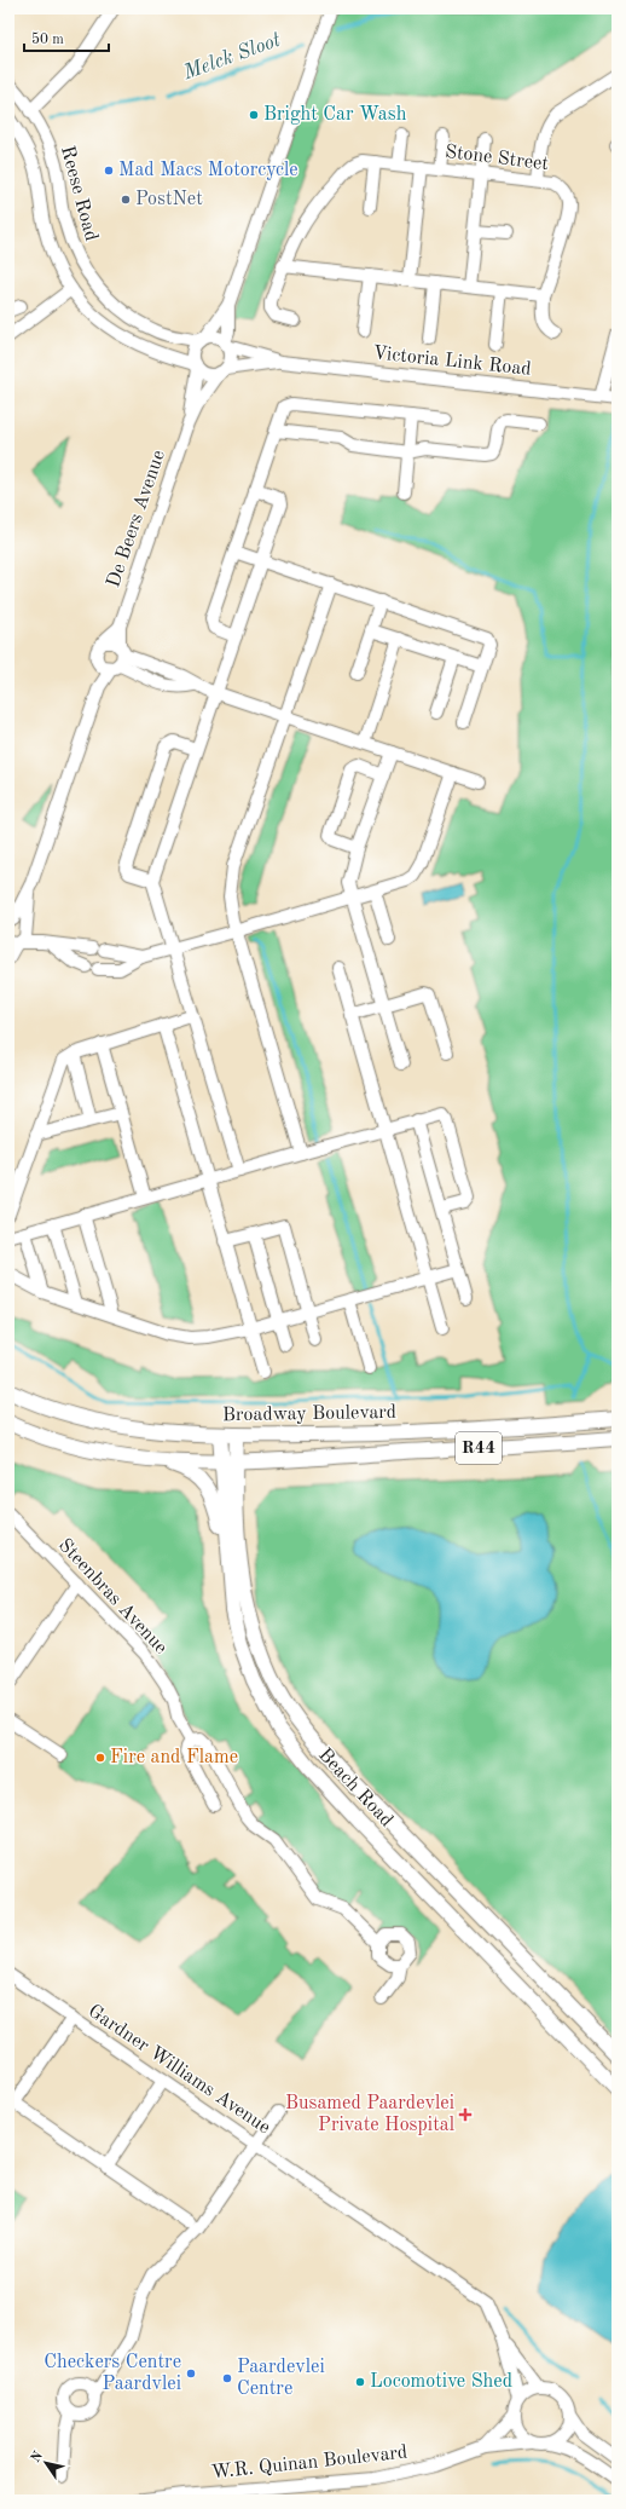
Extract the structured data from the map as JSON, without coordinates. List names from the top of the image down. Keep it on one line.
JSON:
{"streets":{"main road":["Broadway Boulevard","R44","Beach Road"],"street":["Stone Street","Reese Road","Victoria Link Road","De Beers Avenue","Steenbras Avenue","Gardner Williams Avenue","W.R. Quinan Boulevard"]},"crossings":[["Reese Road","Victoria Link Road"],["Reese Road","De Beers Avenue"],["Victoria Link Road","De Beers Avenue"],["Broadway Boulevard","Beach Road"],["Gardner Williams Avenue","W.R. Quinan Boulevard"]],"water":["Melck Sloot"],"places":{"other":["Bright Car Wash","Mad Macs Motorcycle","PostNet","Fire and Flame","Checkers Centre Paardvlei","Paardevlei Centre","Locomotive Shed"],"health":["Busamed Paardevlei Private Hospital"]},"scale_bar":"50 m","north":"top left"}
